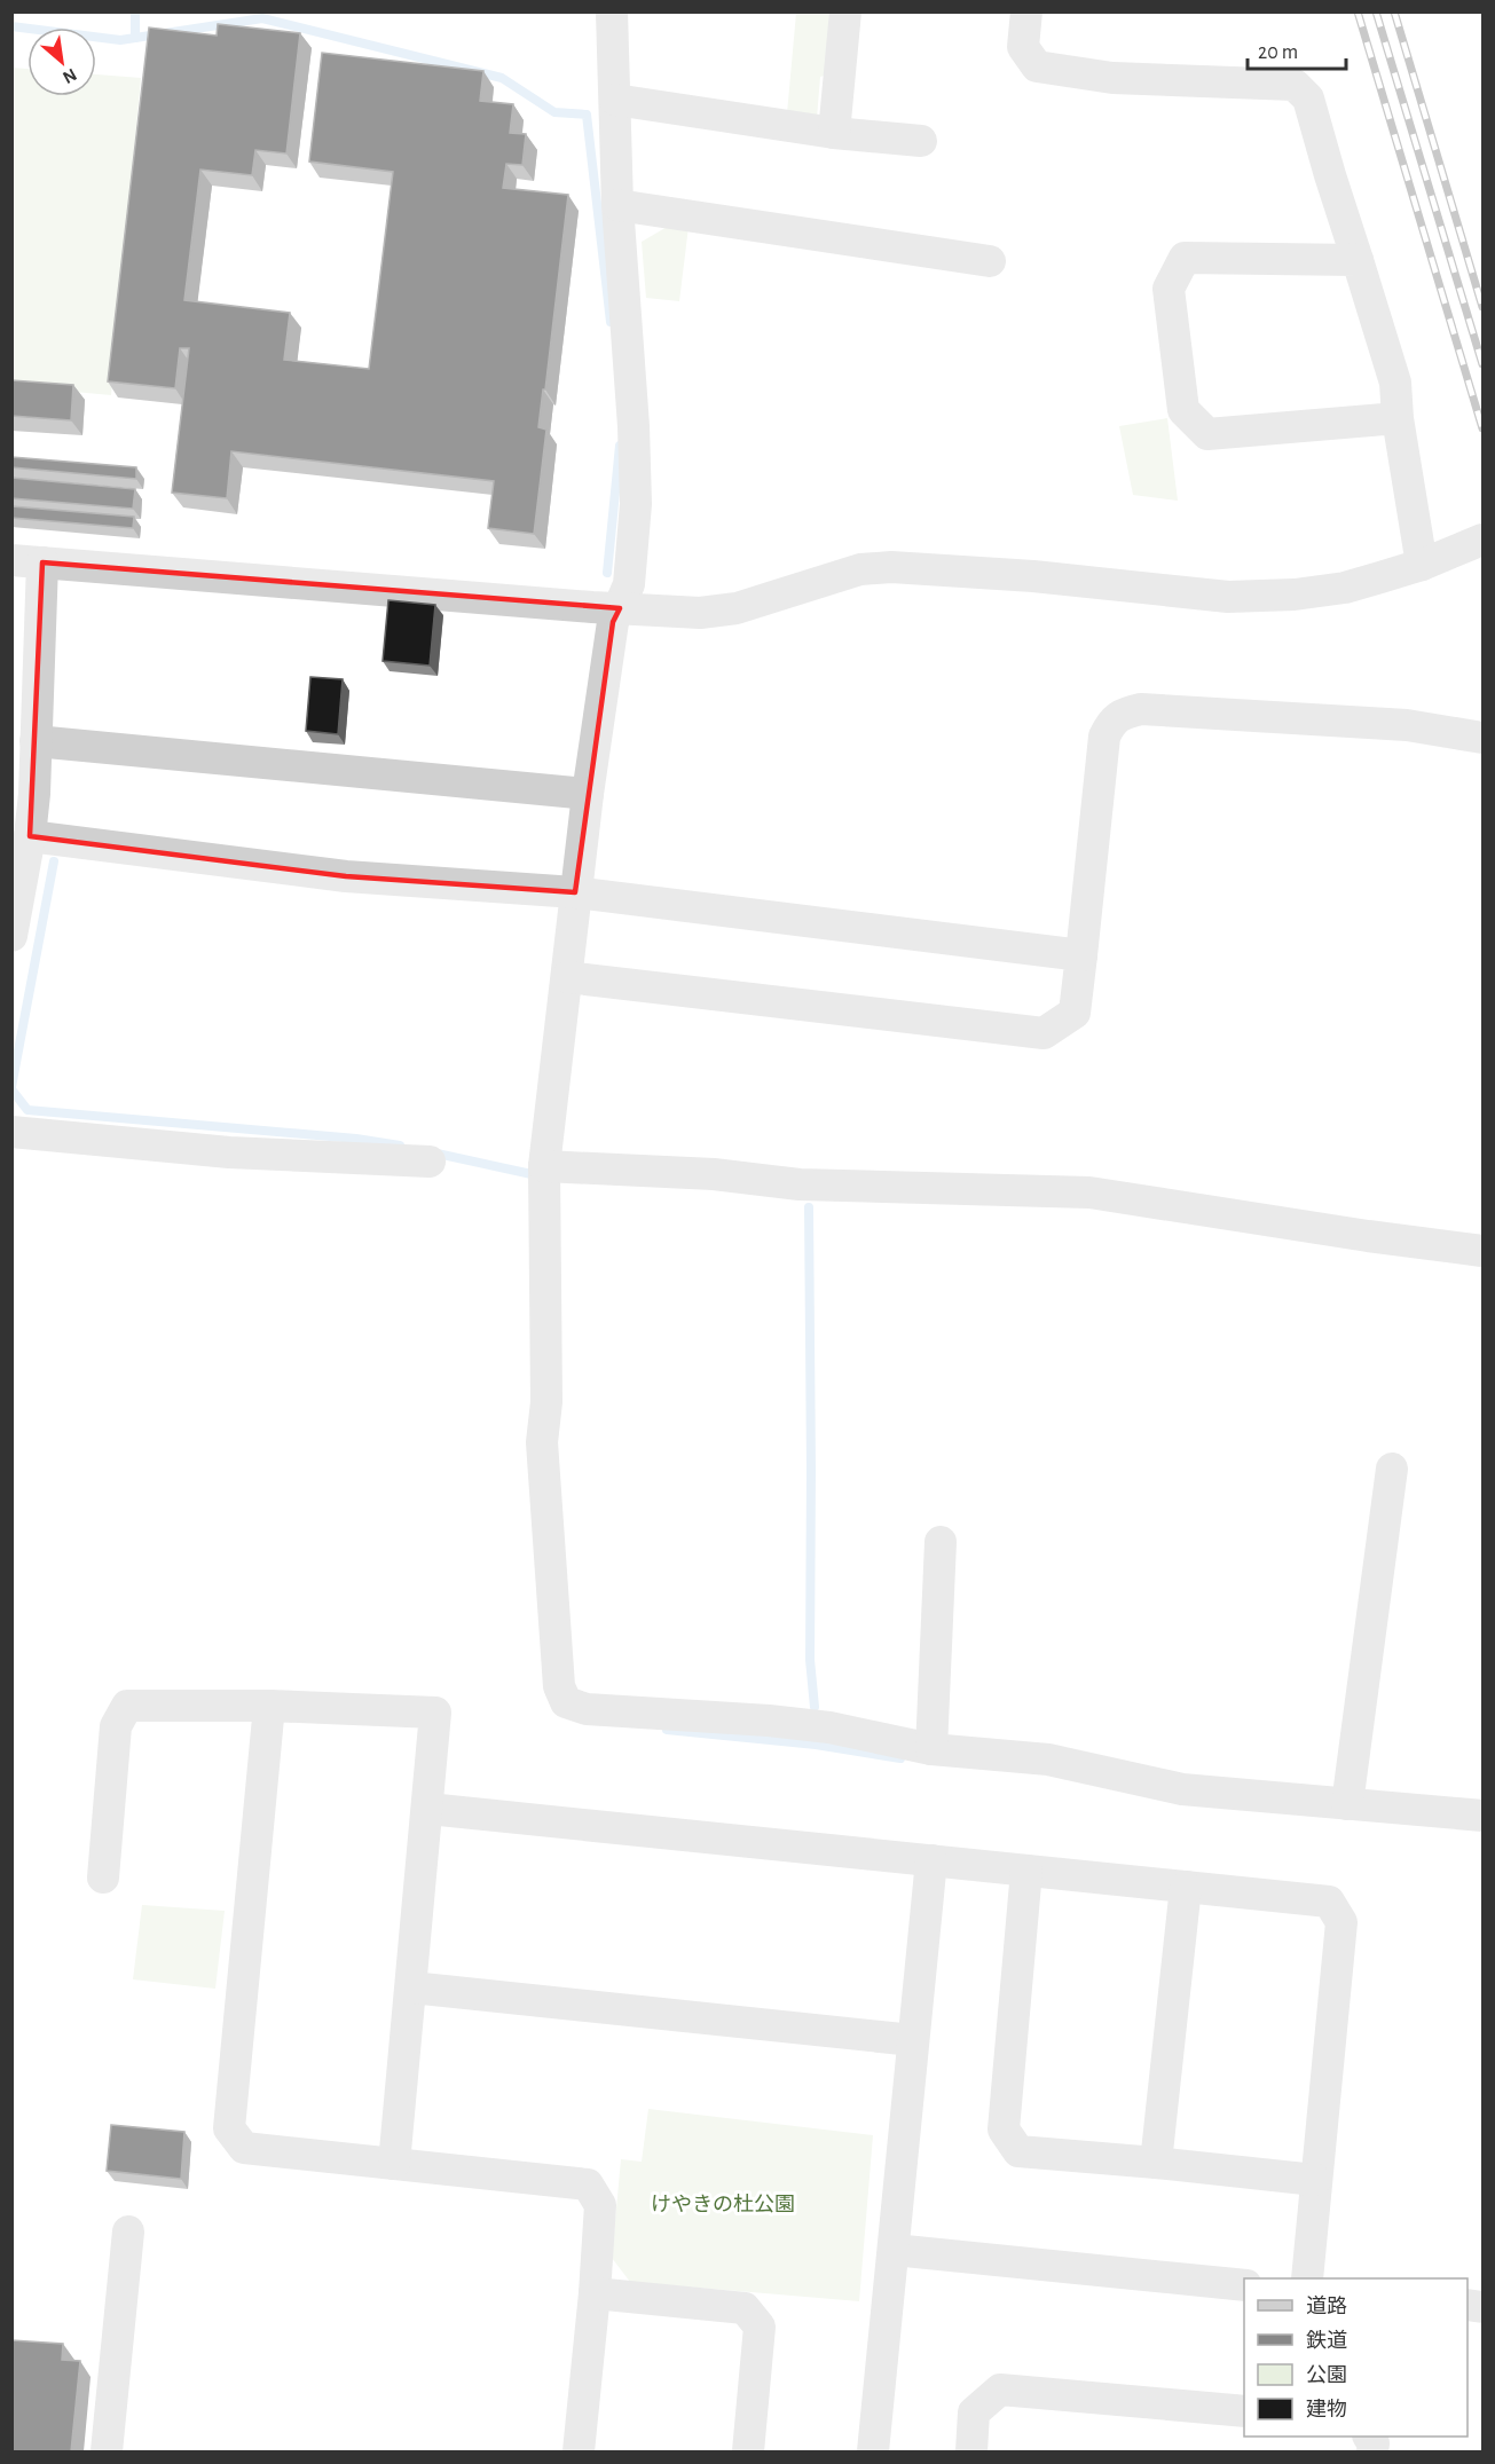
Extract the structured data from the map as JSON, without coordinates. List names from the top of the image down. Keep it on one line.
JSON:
{"parks":["けやきの杜公園"],"legend":["道路","鉄道","公園","建物"],"scale_bar":"20 m","north":"bottom right"}
